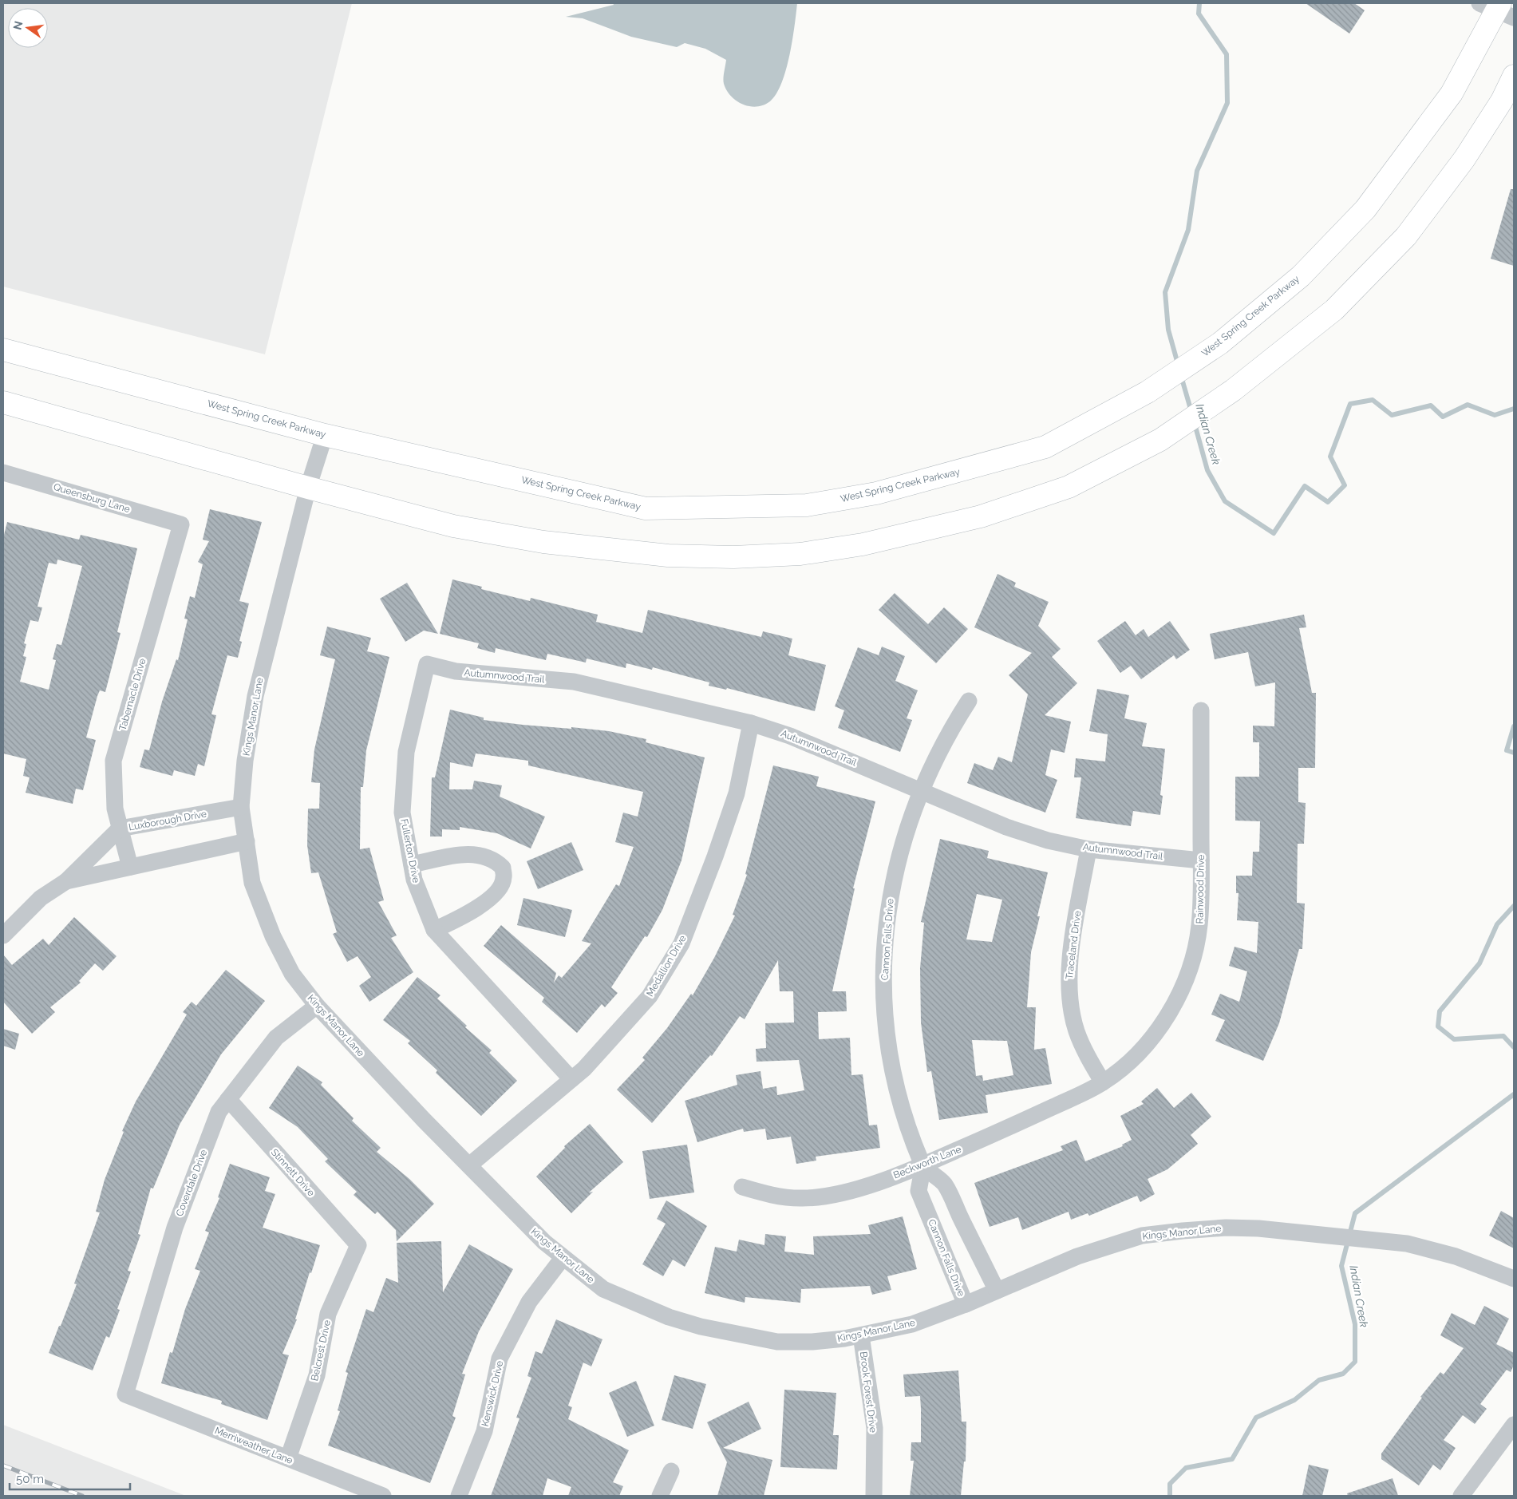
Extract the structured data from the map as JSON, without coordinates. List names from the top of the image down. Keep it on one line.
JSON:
{"streets":{"main road":["West Spring Creek Parkway"],"street":["Queensburg Lane","Autumnwood Trail","Tabernacle Drive","Kings Manor Lane","Luxborough Drive","Fullerton Drive","Rainwood Drive","Cannon Falls Drive","Traceland Drive","Medallion Drive","Beckworth Lane","Stinnett Drive","Coverdale Drive","Belcrest Drive","Brook Forest Drive","Kenswick Drive","Merriweather Lane"]},"crossings":[["West Spring Creek Parkway","Kings Manor Lane"],["Queensburg Lane","Tabernacle Drive"],["Autumnwood Trail","Fullerton Drive"],["Autumnwood Trail","Rainwood Drive"],["Autumnwood Trail","Cannon Falls Drive"],["Autumnwood Trail","Traceland Drive"],["Autumnwood Trail","Medallion Drive"],["Tabernacle Drive","Luxborough Drive"],["Kings Manor Lane","Luxborough Drive"],["Kings Manor Lane","Cannon Falls Drive"],["Kings Manor Lane","Medallion Drive"],["Kings Manor Lane","Coverdale Drive"],["Kings Manor Lane","Brook Forest Drive"],["Kings Manor Lane","Kenswick Drive"],["Fullerton Drive","Medallion Drive"],["Rainwood Drive","Traceland Drive"],["Rainwood Drive","Beckworth Lane"],["Cannon Falls Drive","Beckworth Lane"],["Traceland Drive","Beckworth Lane"],["Stinnett Drive","Coverdale Drive"],["Stinnett Drive","Belcrest Drive"],["Coverdale Drive","Merriweather Lane"],["Belcrest Drive","Merriweather Lane"]],"water":["Indian Creek"],"scale_bar":"50 m","north":"left"}
